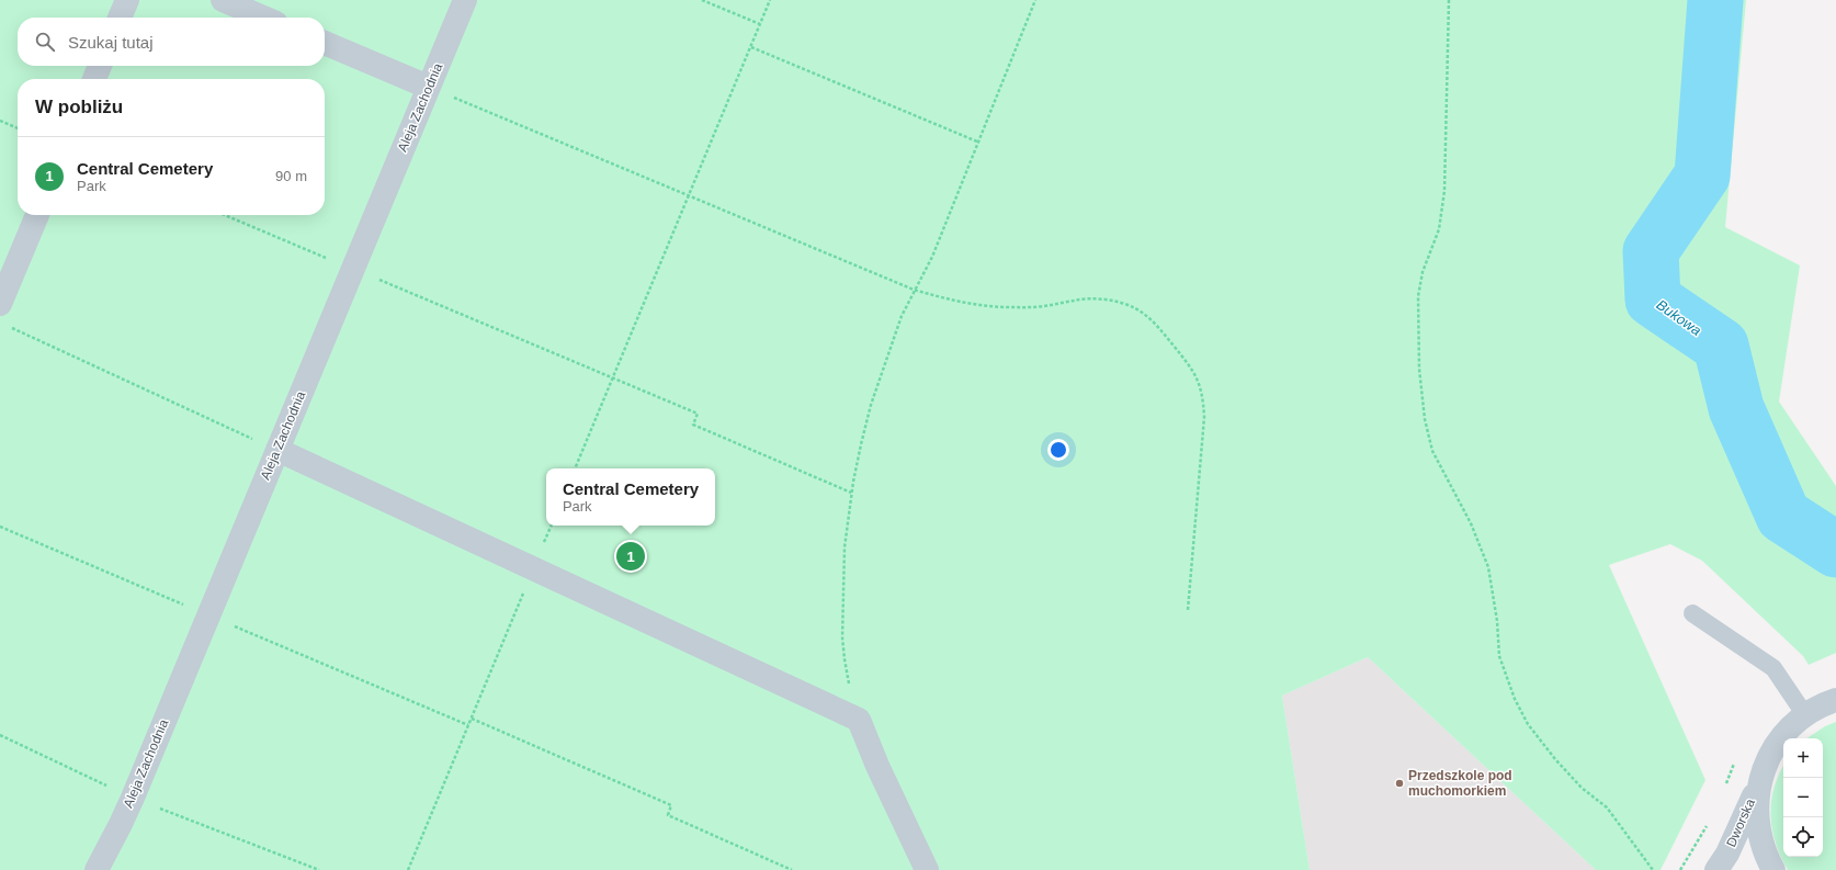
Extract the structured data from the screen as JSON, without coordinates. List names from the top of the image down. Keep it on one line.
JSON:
{"streets":{"street":["Aleja Zachodnia","Dworska"]},"water":["Bukowa"],"places":["Przedszkole pod muchomorkiem"],"page":{"search":"Szukaj tutaj","heading":"W pobliżu","list":[{"mark":"1","name":"Central Cemetery","note":"Park","value":"90 m"}],"popup":["Central Cemetery","Park"],"pins":"1","map_buttons":["+","−"]}}
